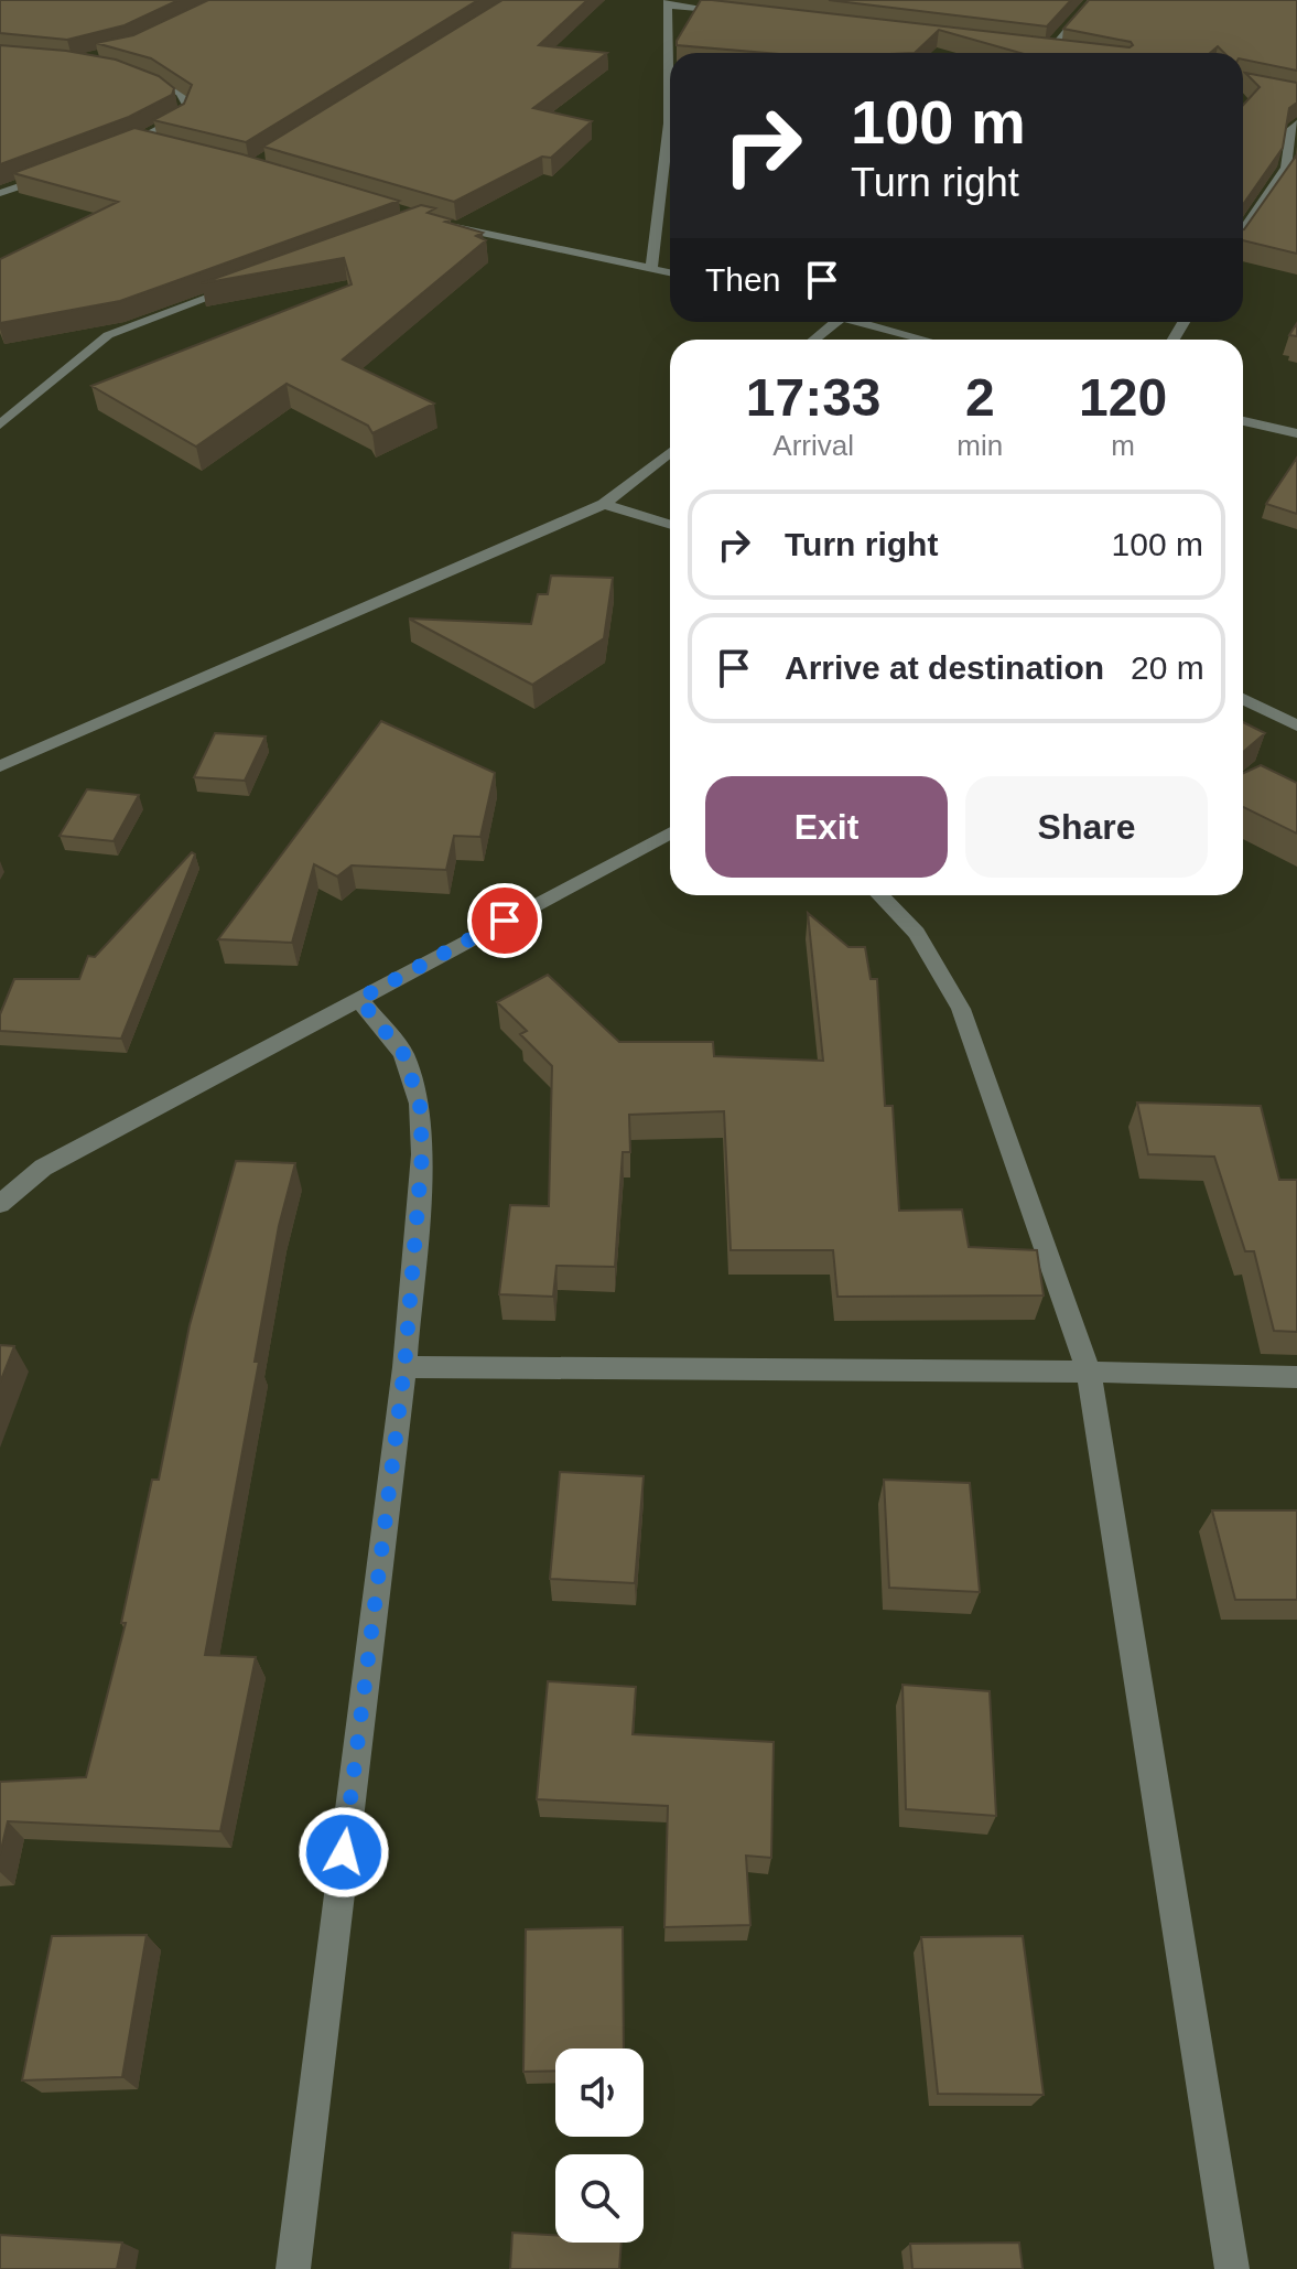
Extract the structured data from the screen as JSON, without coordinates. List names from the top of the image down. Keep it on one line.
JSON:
{"page":{"turn":["100 m","Turn right"],"then":"Then","eta":["17:33","Arrival","2","min","120","m"],"list":[{"name":"Turn right","value":"100 m"},{"name":"Arrive at destination","value":"20 m"}],"buttons":["Exit","Share"]}}
